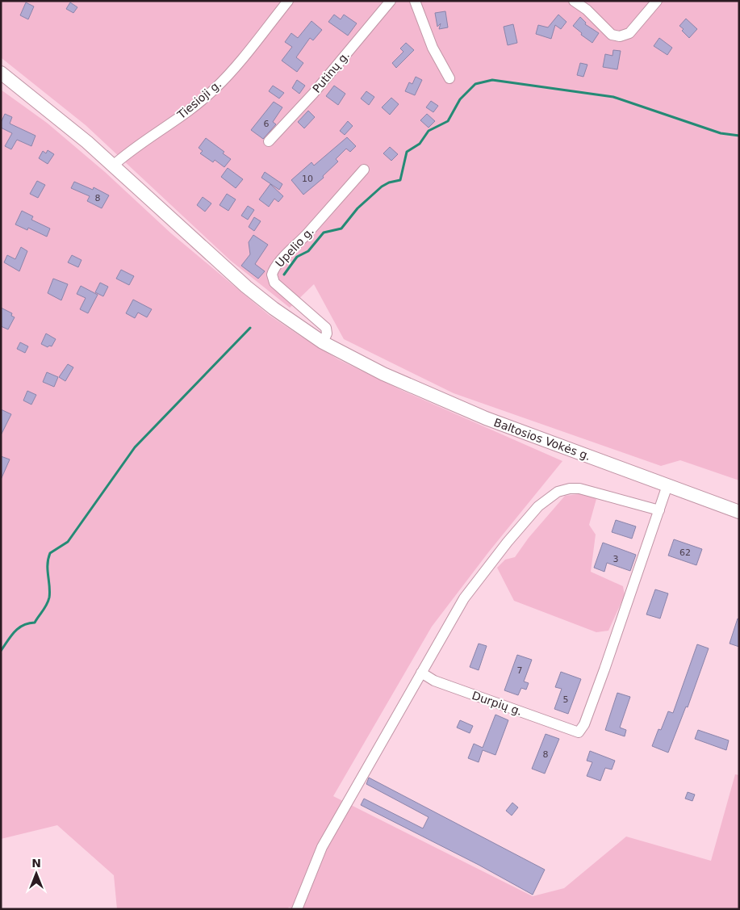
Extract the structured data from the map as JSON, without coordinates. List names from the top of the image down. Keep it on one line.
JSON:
{"streets":{"main road":["Baltosios Vokės g."],"street":["Putinų g.","Tiesioji g.","Upelio g.","Durpių g."]},"crossings":[["Tiesioji g.","Baltosios Vokės g."],["Upelio g.","Baltosios Vokės g."],["Baltosios Vokės g.","Durpių g."]],"house_numbers":["6","10","8","62","3","7","5","8"],"north":"top"}
